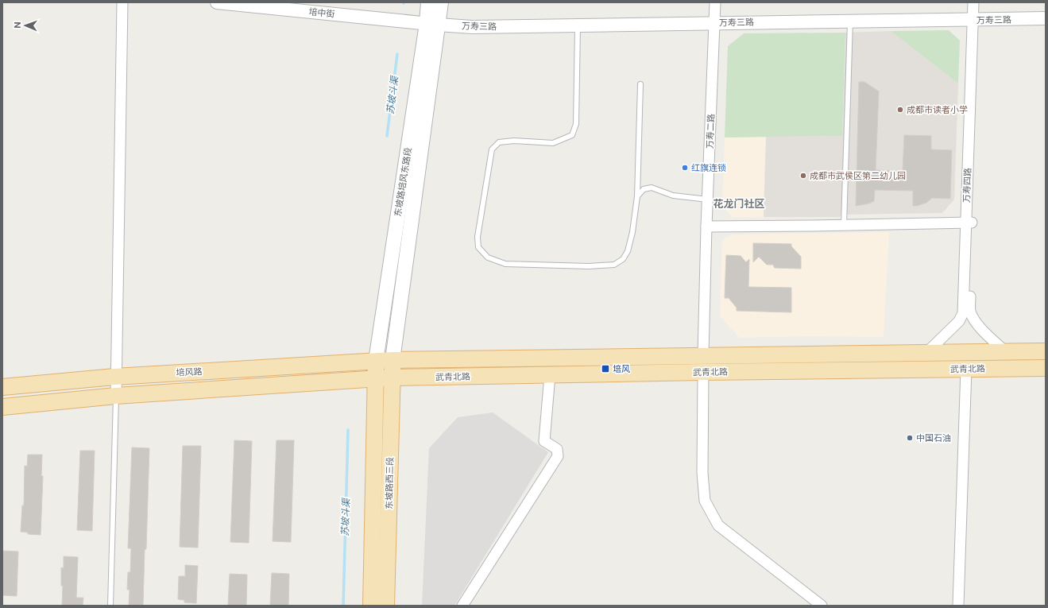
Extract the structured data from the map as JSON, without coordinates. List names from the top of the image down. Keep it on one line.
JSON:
{"streets":{"main road":["东坡路培风东路段","武青北路","培风路","东坡路西三段"],"street":["培中街","万寿三路","万寿二路","万寿四路"]},"crossings":[["培中街","万寿三路"],["培中街","东坡路培风东路段"],["万寿三路","万寿二路"],["万寿三路","东坡路培风东路段"],["万寿三路","万寿四路"],["万寿二路","武青北路"],["东坡路培风东路段","武青北路"],["东坡路培风东路段","培风路"],["东坡路培风东路段","东坡路西三段"],["万寿四路","武青北路"],["武青北路","培风路"],["武青北路","东坡路西三段"],["培风路","东坡路西三段"]],"districts":["花龙门社区"],"water":["苏坡斗渠"],"places":{"other":["成都市读者小学","红旗连锁","成都市武侯区第二幼儿园","中国石油"],"transit":["培风"]},"north":"left"}
